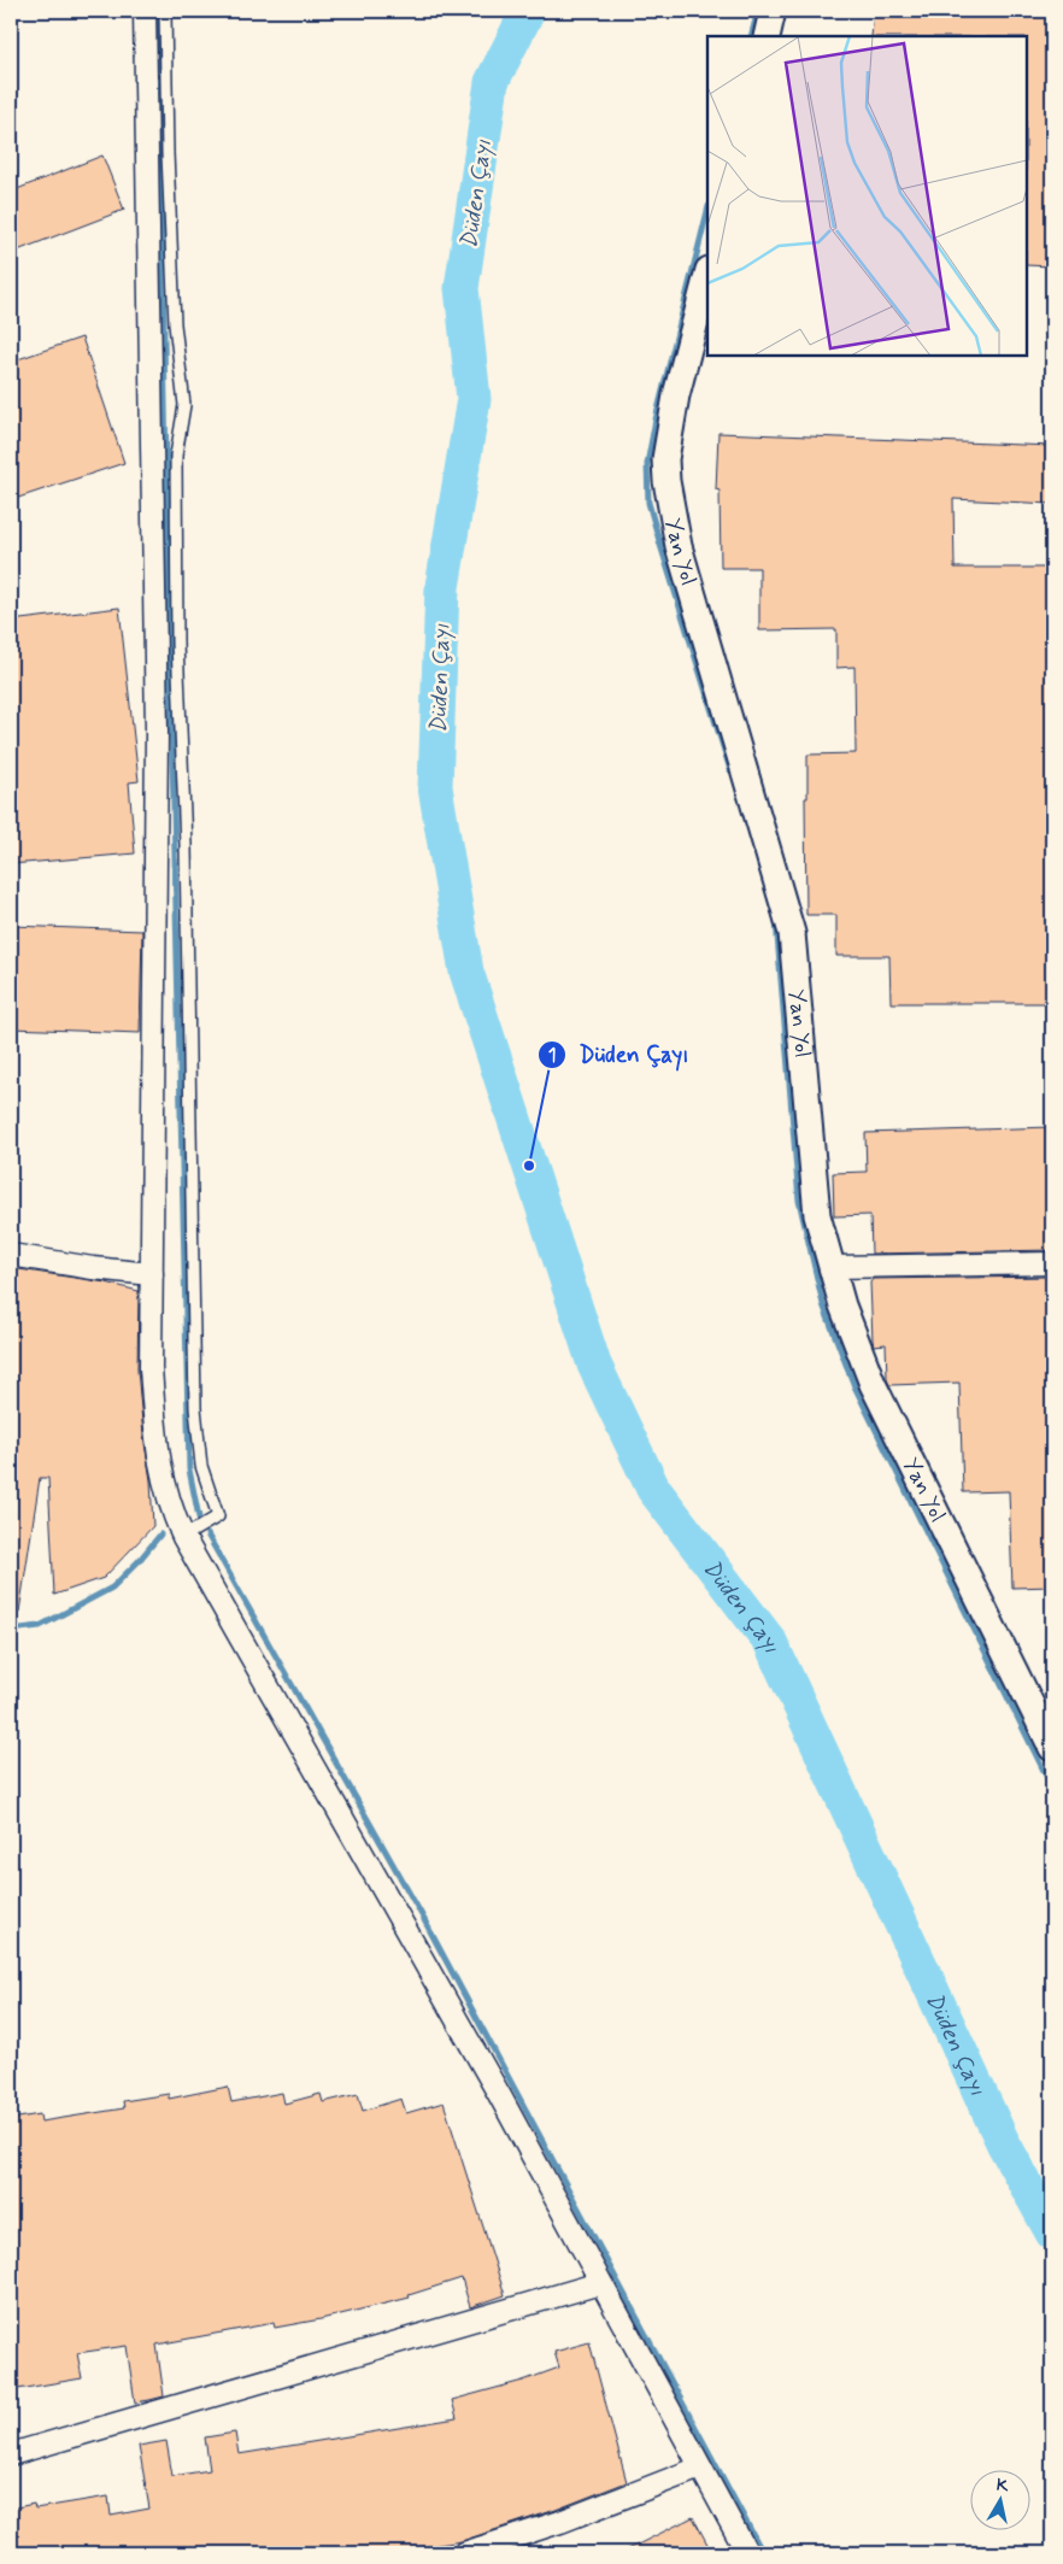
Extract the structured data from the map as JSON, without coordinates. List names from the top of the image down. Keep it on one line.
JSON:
{"streets":{"street":["Yan Yol"]},"water":["Düden Çayı"],"places":["Düden Çayı"],"north":"top"}
